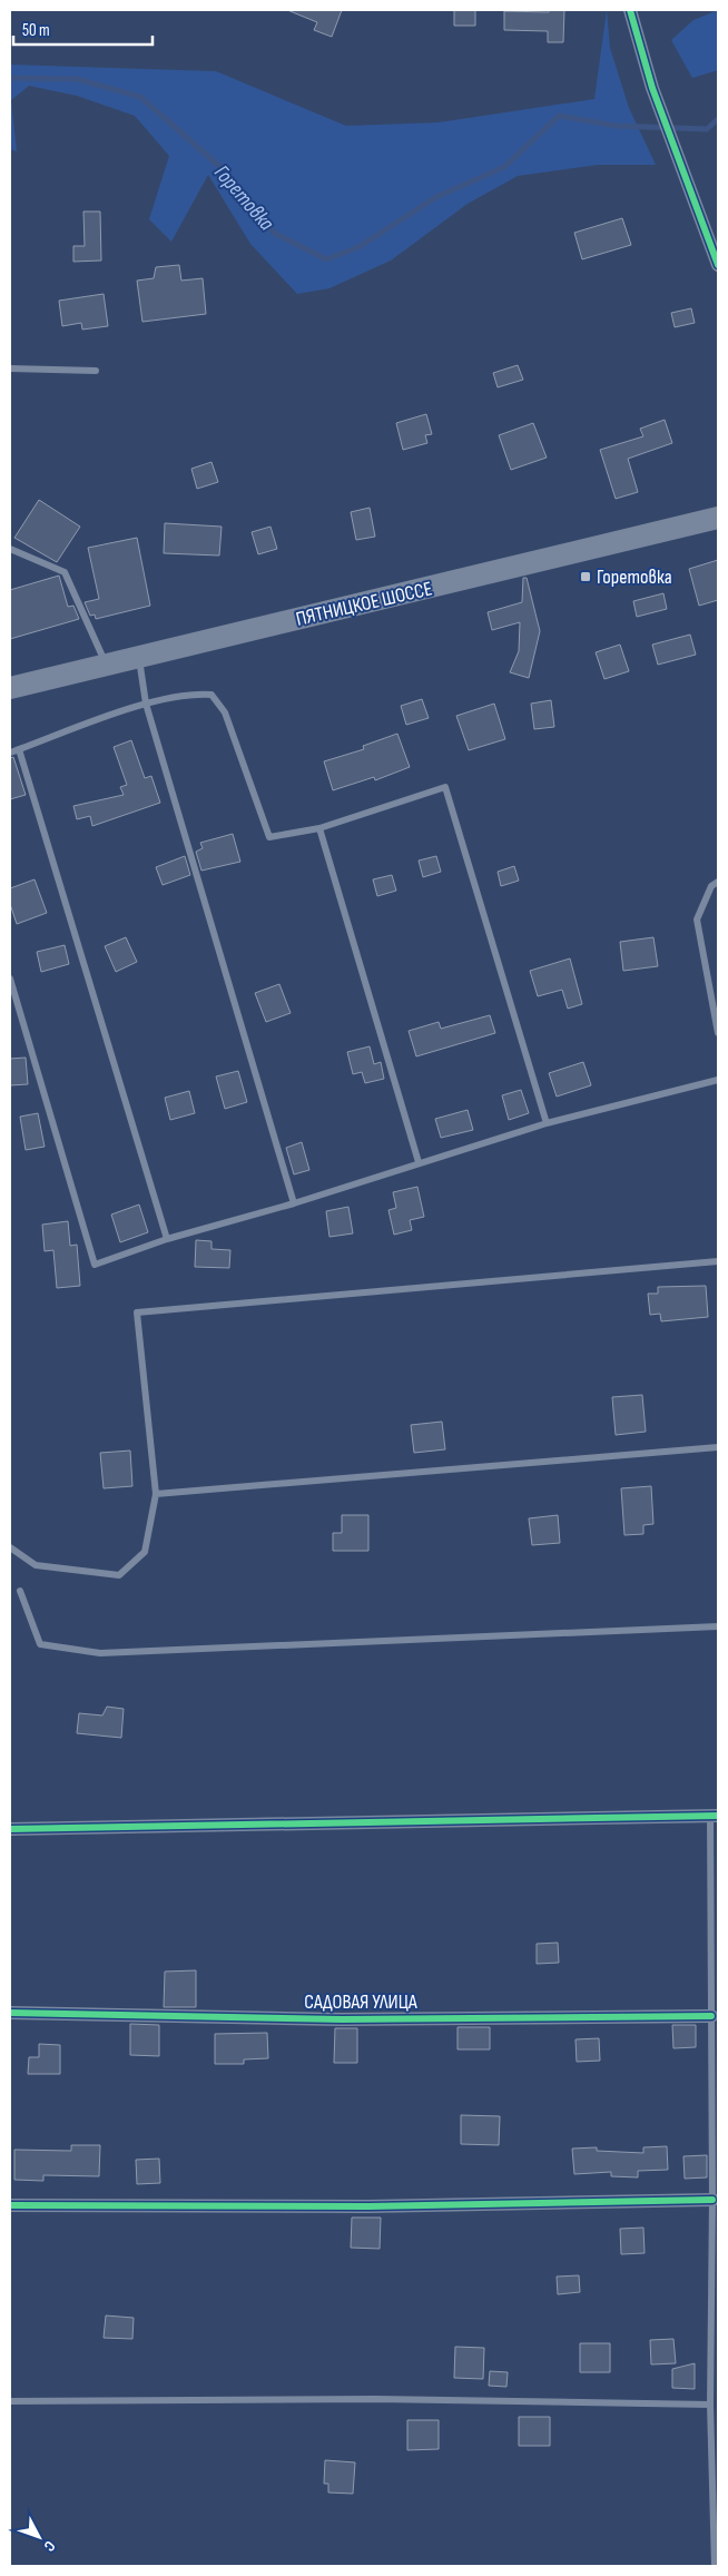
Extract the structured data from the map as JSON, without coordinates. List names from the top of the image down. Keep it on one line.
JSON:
{"streets":{"main road":["ПЯТНИЦКОЕ ШОССЕ"],"street":["САДОВАЯ УЛИЦА"]},"water":["Горетовка"],"places":{"transit":["Горетовка"]},"scale_bar":"50 m","north":"bottom right"}
